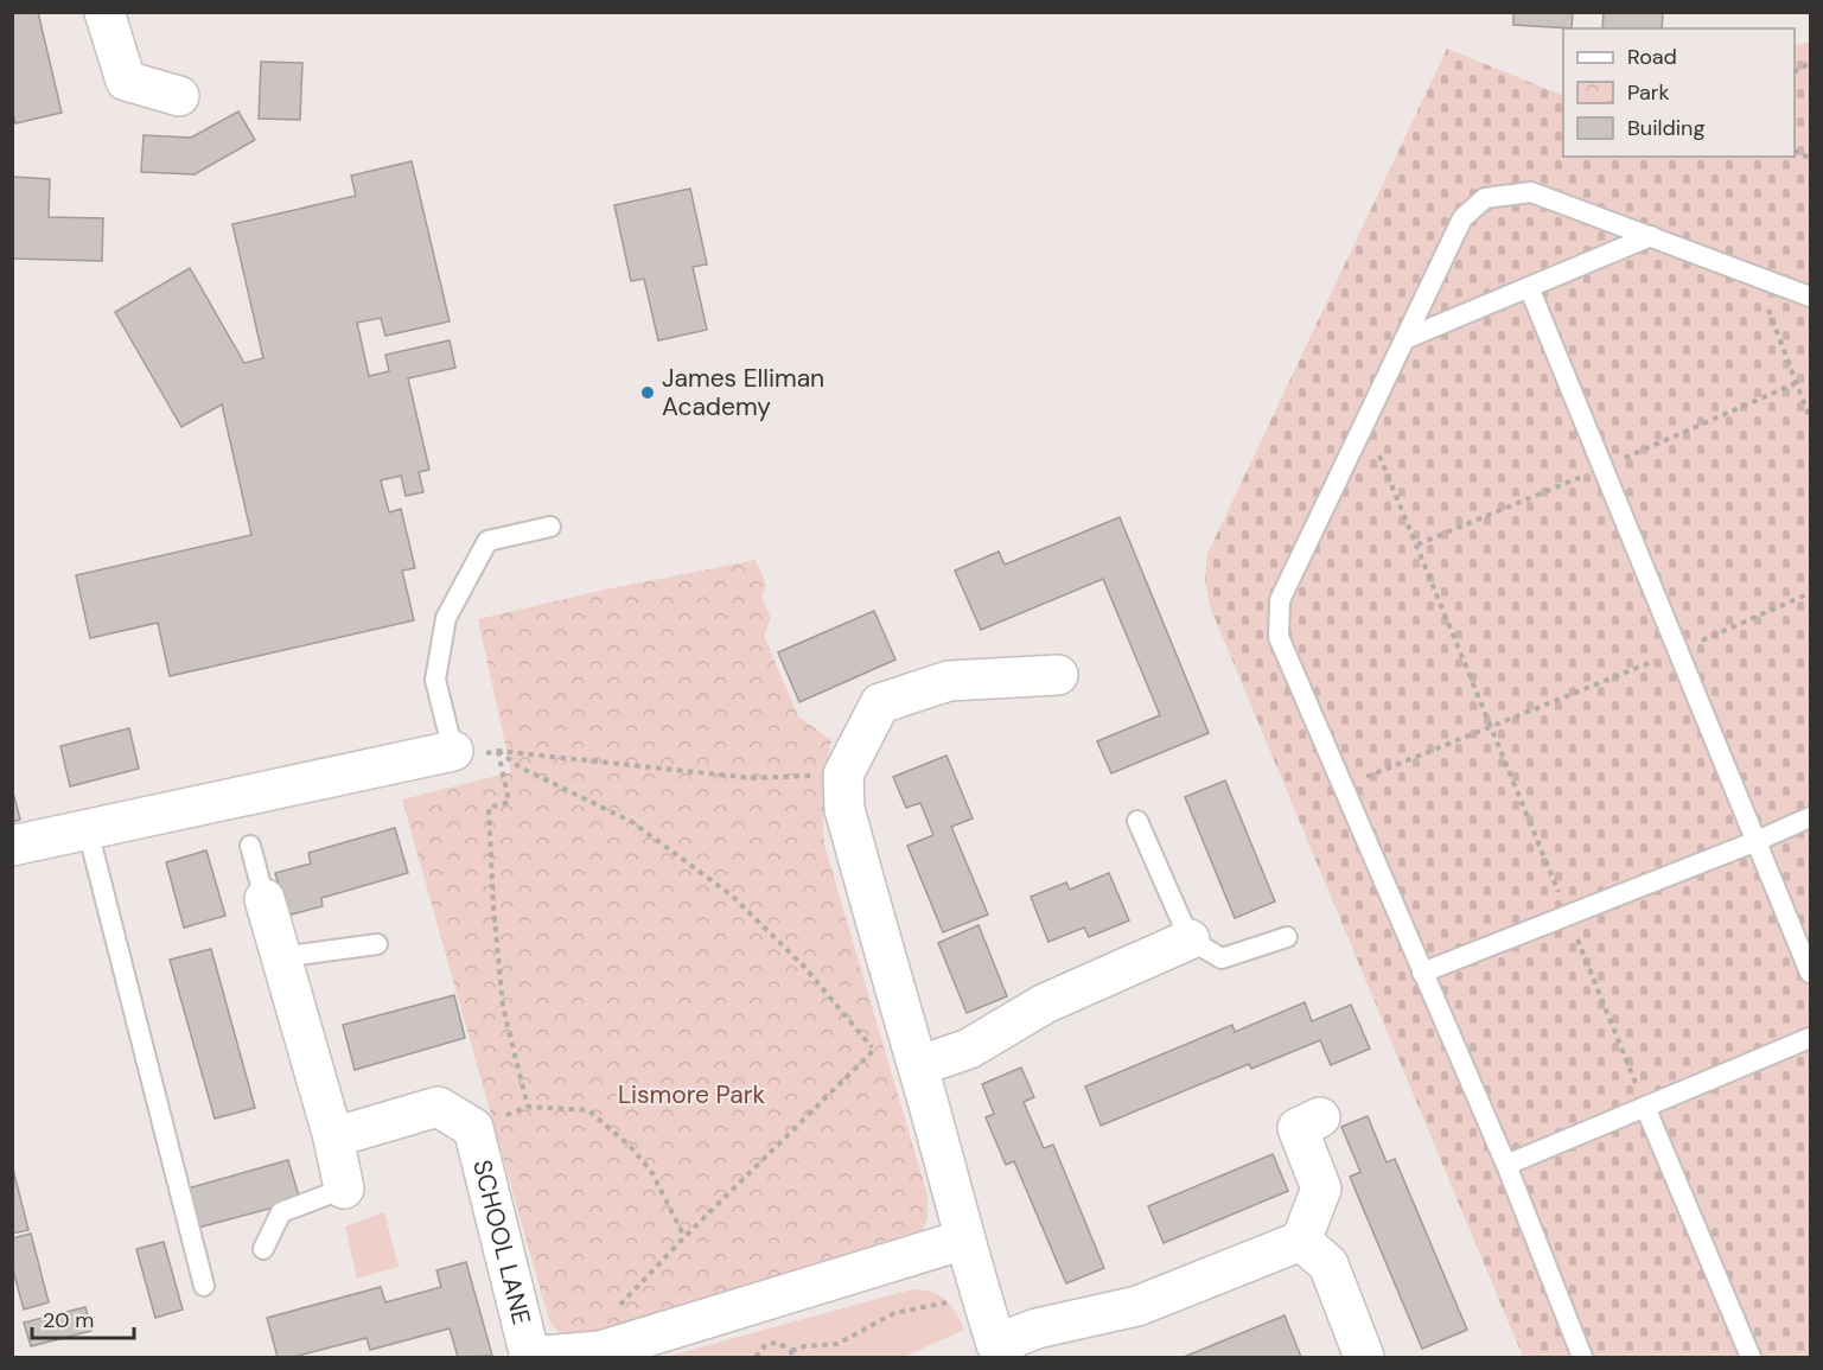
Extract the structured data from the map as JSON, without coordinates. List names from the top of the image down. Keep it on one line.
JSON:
{"streets":{"street":["SCHOOL LANE"]},"parks":["Lismore Park"],"places":["James Elliman Academy"],"legend":["Road","Park","Building"],"scale_bar":"20 m"}
